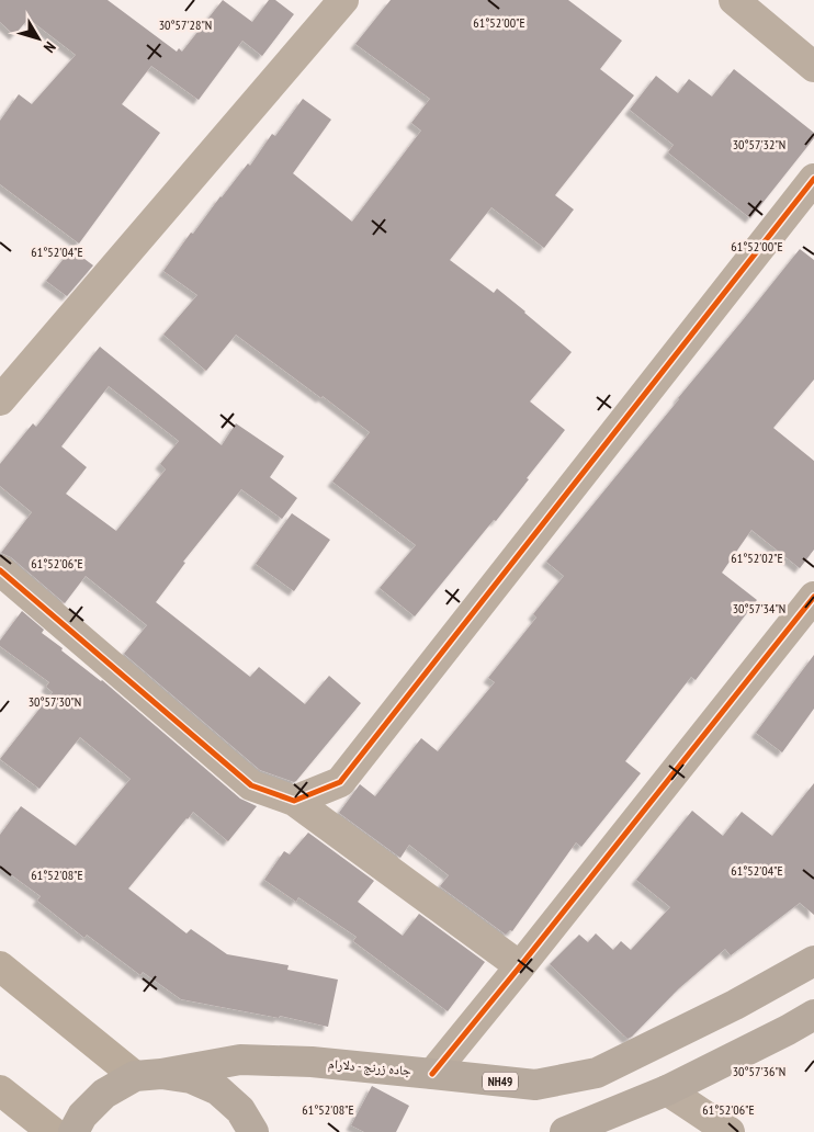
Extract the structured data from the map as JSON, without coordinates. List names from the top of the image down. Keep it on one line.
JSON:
{"streets":{"highway":["جاده زرنج - دلارام","NH49"]},"crossings":[["جاده زرنج - دلارام","NH49"]],"north":"bottom right","coordinates":["61°52'00\"E","30°57'28\"N","30°57'32\"N","61°52'04\"E","61°52'02\"E","61°52'06\"E","30°57'34\"N","30°57'30\"N","61°52'08\"E","30°57'36\"N"]}
